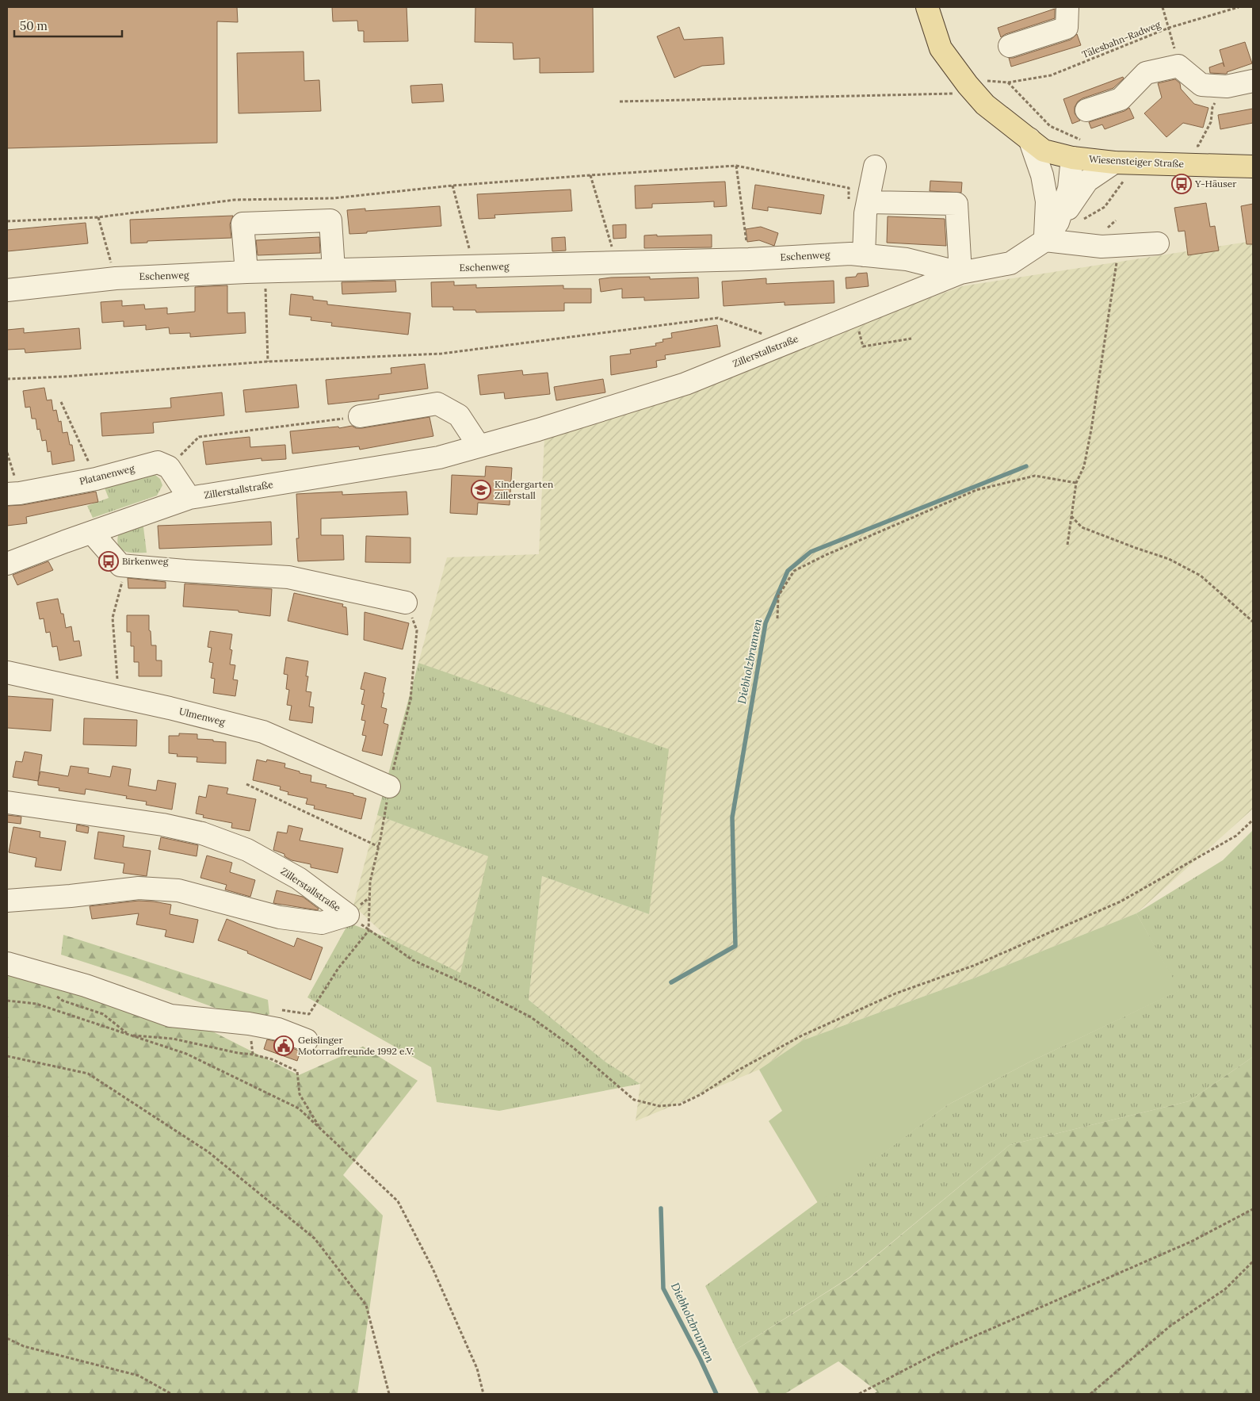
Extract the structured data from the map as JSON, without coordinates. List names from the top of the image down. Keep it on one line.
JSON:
{"streets":{"main road":["Wiesensteiger Straße"],"street":["Eschenweg","Zillerstallstraße","Platanenweg","Ulmenweg"],"path":["Tälesbahn-Radweg"]},"crossings":[["Tälesbahn-Radweg","Wiesensteiger Straße"],["Tälesbahn-Radweg","Zillerstallstraße"],["Wiesensteiger Straße","Zillerstallstraße"],["Eschenweg","Zillerstallstraße"]],"water":["Diebholzbrunnen"],"places":{"bus stop":["Y-Häuser","Birkenweg"],"school or university":["Kindergarten Zillerstall"],"public building":["Geislinger Motorradfreunde 1992 e.V."]},"scale_bar":"50 m"}
